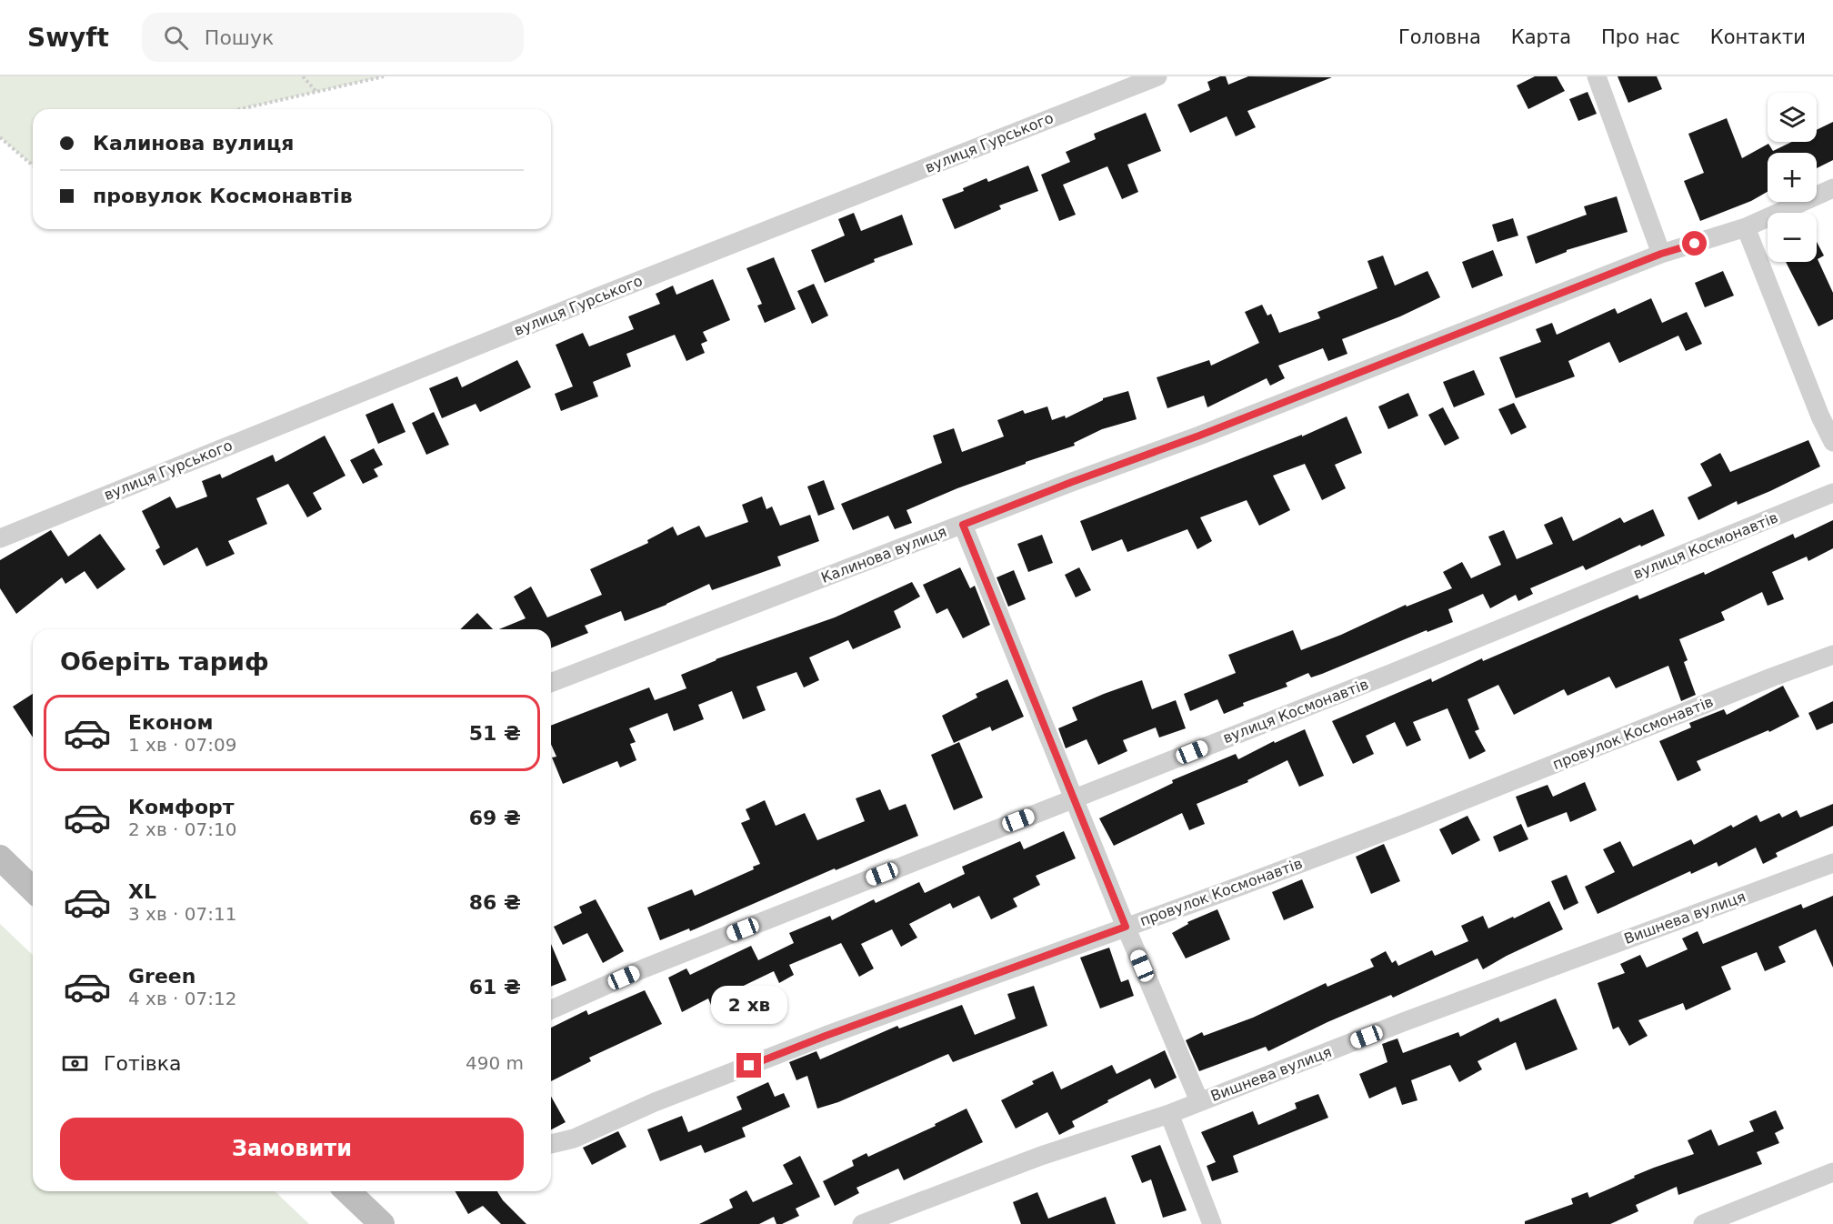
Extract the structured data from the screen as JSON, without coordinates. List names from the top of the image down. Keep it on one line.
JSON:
{"streets":{"street":["вулиця Гурського","вулиця Космонавтів","Калинова вулиця","провулок Космонавтів","Вишнева вулиця"]},"page":{"header":"Swyft","search":"Пошук","nav":["Головна","Карта","Про нас","Контакти"],"map_buttons":["+","−"],"banner":["Калинова вулиця","провулок Космонавтів"],"heading":"Оберіть тариф","list":[{"name":"Економ","note":"1 хв · 07:09","value":"51 ₴"},{"name":"Комфорт","note":"2 хв · 07:10","value":"69 ₴"},{"name":"XL","note":"3 хв · 07:11","value":"86 ₴"},{"name":"Green","note":"4 хв · 07:12","value":"61 ₴"}],"bubble":"2 хв","pay":["Готівка","490 m"],"buttons":"Замовити"}}
